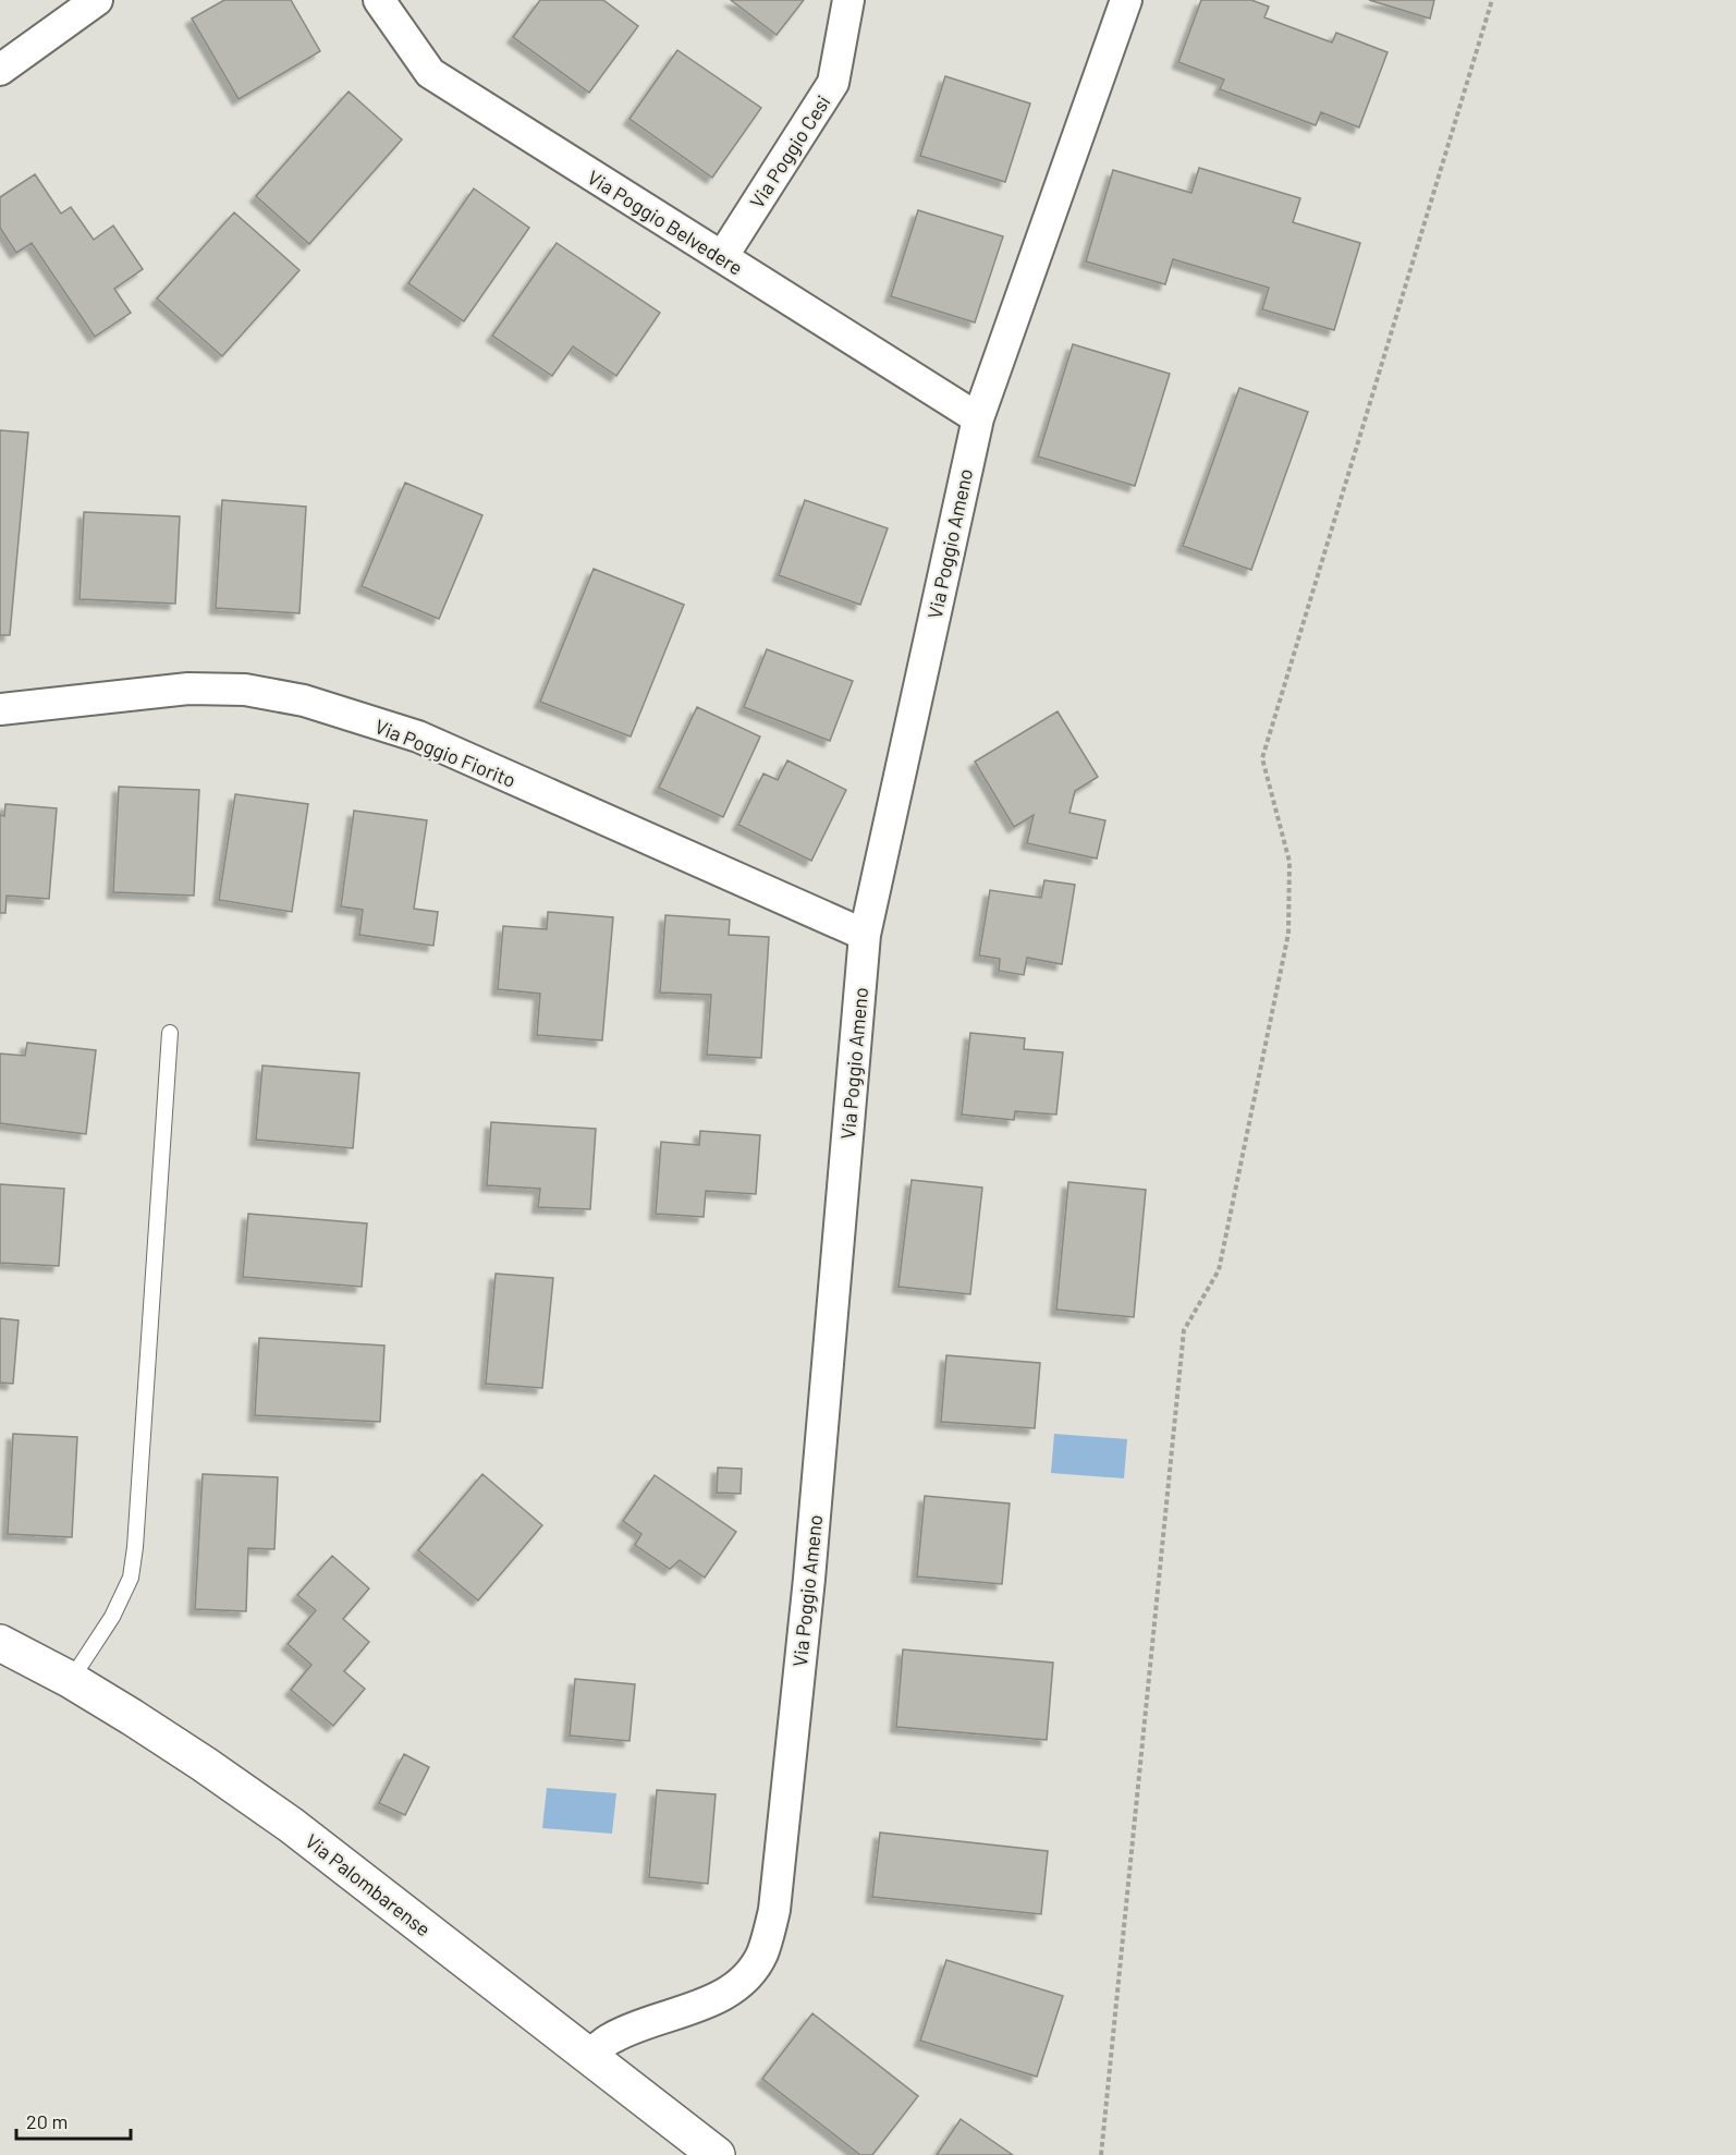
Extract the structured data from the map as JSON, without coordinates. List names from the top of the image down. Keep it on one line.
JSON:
{"streets":{"main road":["Via Palombarense"],"street":["Via Poggio Cesi","Via Poggio Belvedere","Via Poggio Ameno","Via Poggio Fiorito"]},"crossings":[["Via Poggio Cesi","Via Poggio Belvedere"],["Via Poggio Belvedere","Via Poggio Ameno"],["Via Poggio Ameno","Via Poggio Fiorito"],["Via Poggio Ameno","Via Palombarense"]],"scale_bar":"20 m"}
